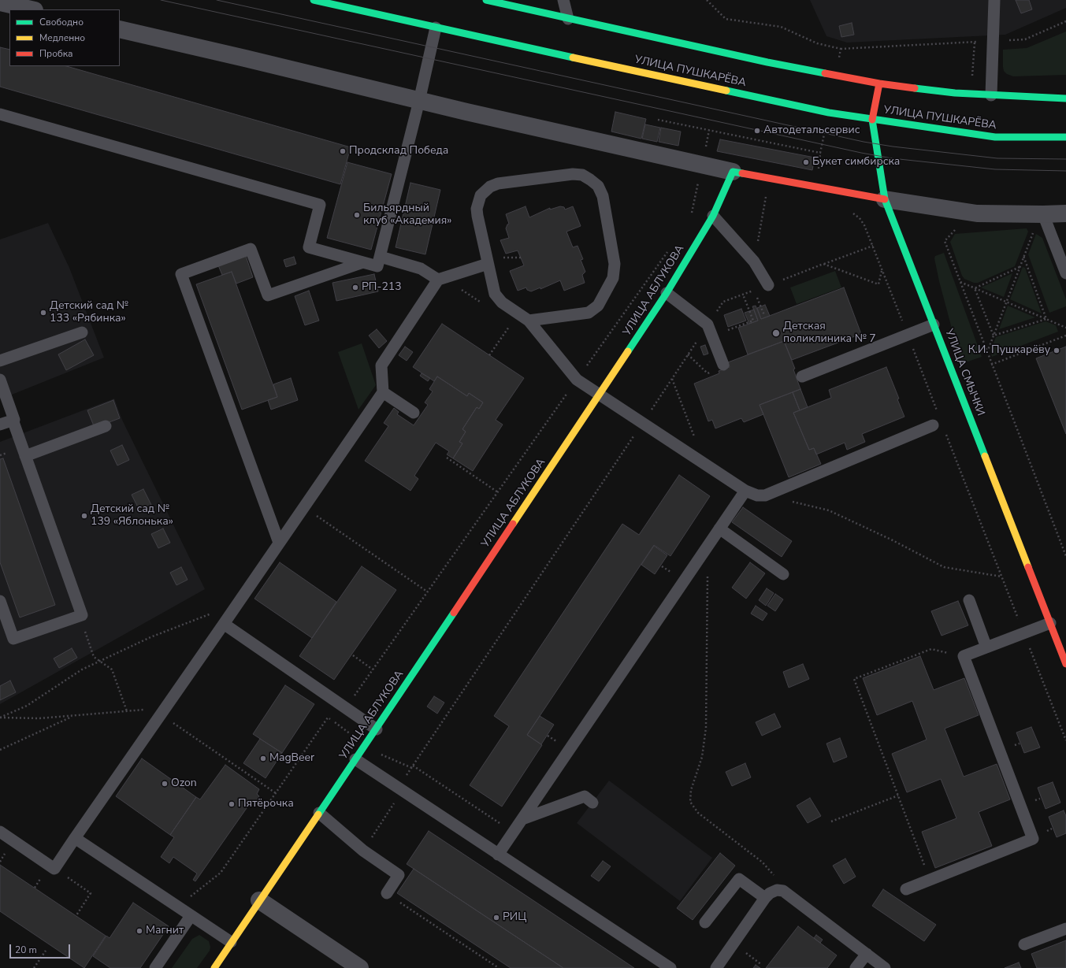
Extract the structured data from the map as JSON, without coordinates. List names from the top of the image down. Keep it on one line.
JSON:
{"streets":{"street":["УЛИЦА ПУШКАРЁВА","УЛИЦА АБЛУКОВА","УЛИЦА СМЫЧКИ"]},"crossings":[["УЛИЦА ПУШКАРЁВА","УЛИЦА СМЫЧКИ"]],"places":["Автодетальсервис","Продсклад Победа","Букет симбирска","Бильярдный клуб «Академия»","РП-213","Детский сад № 133 «Рябинка»","Детская поликлиника № 7","К.И. Пушкарёву","Детский сад № 139 «Яблонька»","MagBeer","Ozon","Пятёрочка","РИЦ","Магнит"],"legend":["Свободно","Медленно","Пробка"],"scale_bar":"20 m"}
